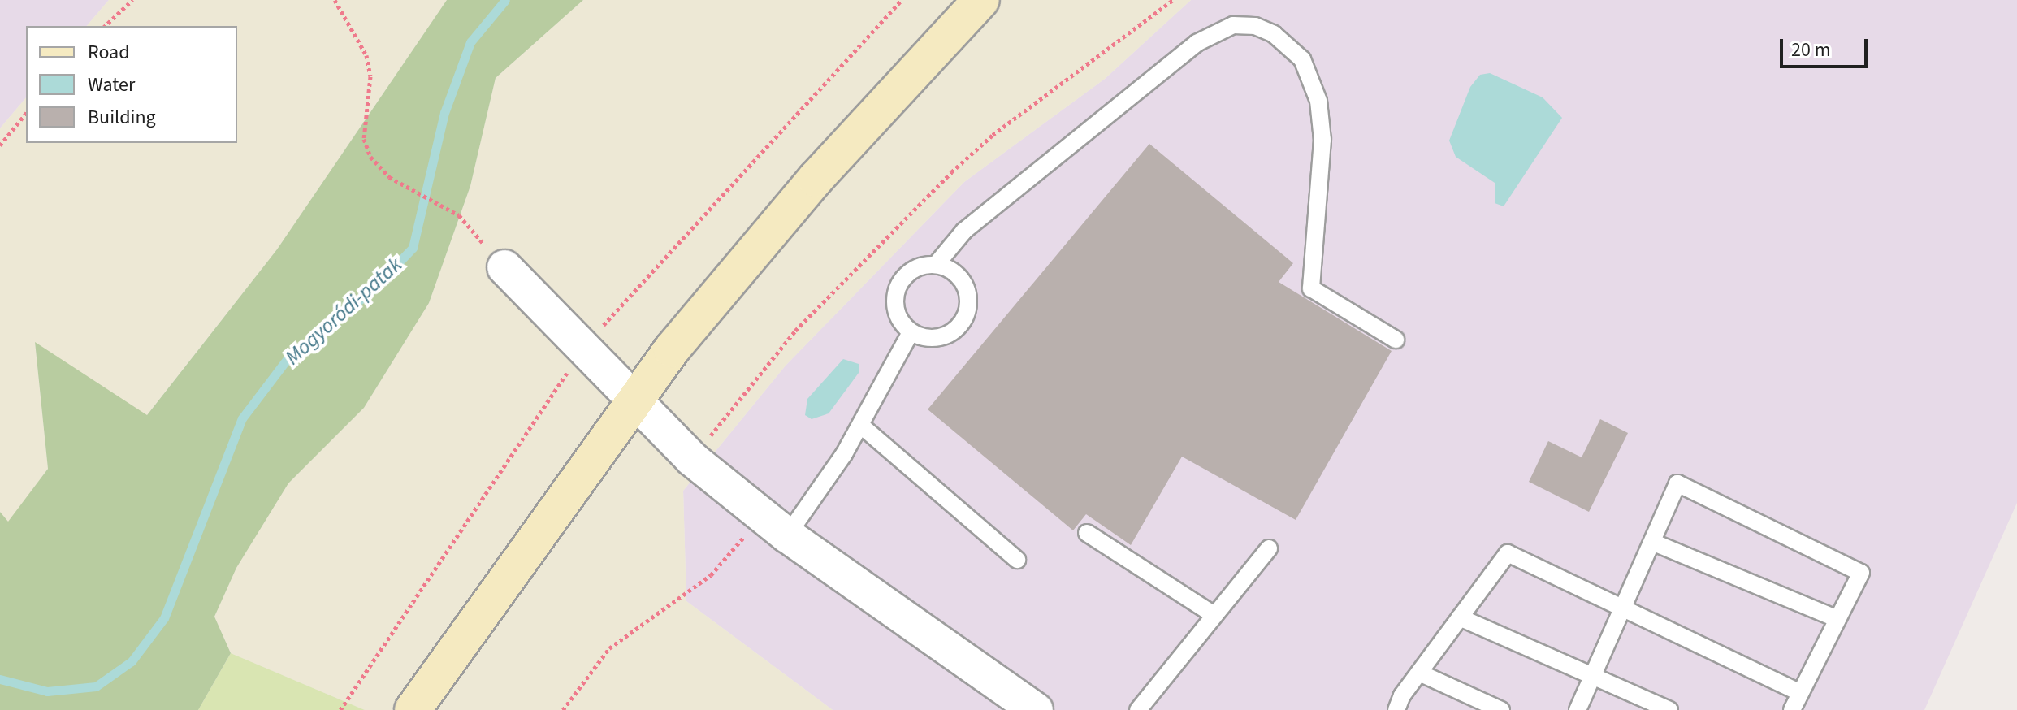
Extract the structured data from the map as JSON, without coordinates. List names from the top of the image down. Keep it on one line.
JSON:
{"water":["Mogyoródi-patak"],"legend":["Road","Water","Building"],"scale_bar":"20 m"}
